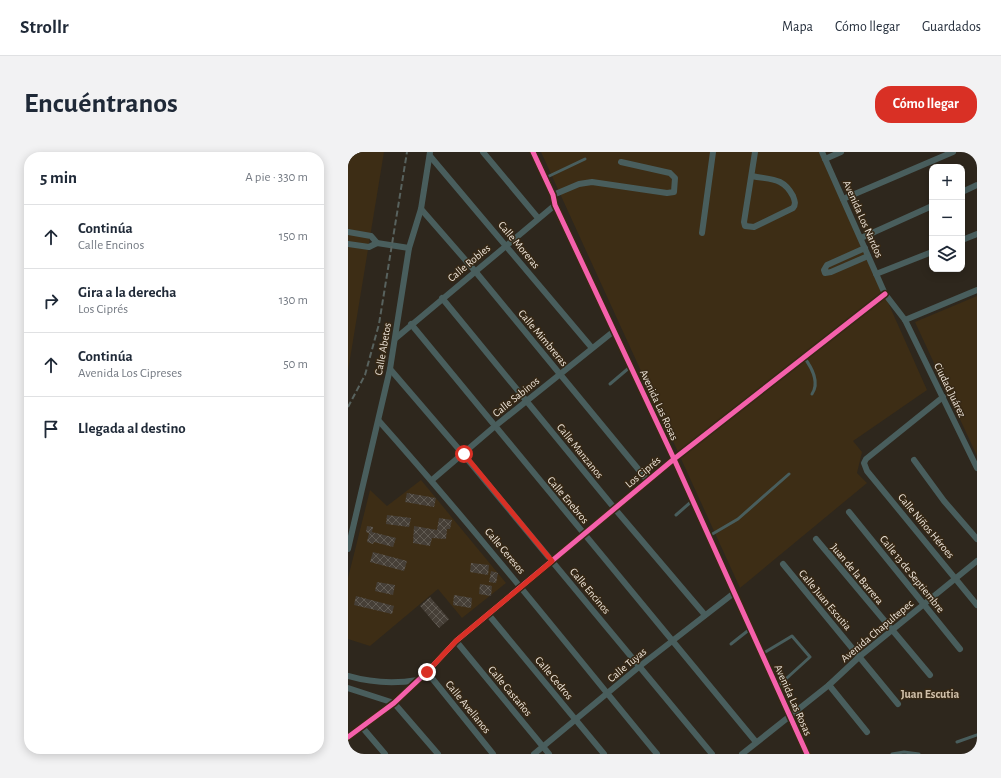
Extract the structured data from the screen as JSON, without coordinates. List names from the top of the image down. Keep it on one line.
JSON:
{"streets":{"street":["Avenida Los Nardos","Calle Moreras","Calle Robles","Calle Mimbreras","Calle Abetos","Ciudad Juárez","Calle Sabinos","Avenida Las Rosas","Calle Manzanos","Los Ciprés","Calle Enebros","Calle Niños Héroes","Calle Ceresos","Juan de la Barrera","Calle 13 de Septiembre","Calle Encinos","Calle Juan Escutia","Avenida Chapultepec","Calle Tuyas","Calle Cedros","Calle Castaños","Calle Avellanos"]},"crossings":[["Avenida Los Nardos","Ciudad Juárez"],["Avenida Los Nardos","Los Ciprés"],["Calle Moreras","Calle Robles"],["Calle Moreras","Calle Abetos"],["Calle Moreras","Calle Sabinos"],["Calle Robles","Calle Mimbreras"],["Calle Robles","Calle Abetos"],["Calle Robles","Avenida Las Rosas"],["Calle Robles","Calle Manzanos"],["Calle Robles","Calle Enebros"],["Calle Mimbreras","Calle Abetos"],["Calle Mimbreras","Calle Sabinos"],["Calle Mimbreras","Los Ciprés"],["Calle Abetos","Calle Ceresos"],["Calle Abetos","Calle Encinos"],["Ciudad Juárez","Calle Niños Héroes"],["Calle Sabinos","Avenida Las Rosas"],["Calle Sabinos","Calle Manzanos"],["Calle Sabinos","Calle Enebros"],["Calle Sabinos","Calle Ceresos"],["Calle Sabinos","Calle Encinos"],["Avenida Las Rosas","Los Ciprés"],["Avenida Las Rosas","Avenida Chapultepec"],["Avenida Las Rosas","Calle Tuyas"],["Calle Manzanos","Los Ciprés"],["Calle Manzanos","Calle Tuyas"],["Los Ciprés","Calle Enebros"],["Los Ciprés","Calle Ceresos"],["Los Ciprés","Calle Encinos"],["Los Ciprés","Calle Cedros"],["Los Ciprés","Calle Castaños"],["Los Ciprés","Calle Avellanos"],["Calle Enebros","Avenida Chapultepec"],["Calle Enebros","Calle Tuyas"],["Calle Niños Héroes","Avenida Chapultepec"],["Calle Ceresos","Calle Tuyas"],["Juan de la Barrera","Avenida Chapultepec"],["Calle 13 de Septiembre","Avenida Chapultepec"],["Calle Encinos","Calle Tuyas"],["Calle Juan Escutia","Avenida Chapultepec"],["Calle Tuyas","Calle Cedros"],["Calle Tuyas","Calle Castaños"]],"districts":["Juan Escutia"],"page":{"header":"Strollr","nav":["Mapa","Cómo llegar","Guardados"],"buttons":"Cómo llegar","title":"Encuéntranos","heading":["5 min","A pie · 330 m"],"map_buttons":["+","−"],"list":[["Continúa","Calle Encinos","150 m"],["Gira a la derecha","Los Ciprés","130 m"],["Continúa","Avenida Los Cipreses","50 m"],"Llegada al destino"]}}
